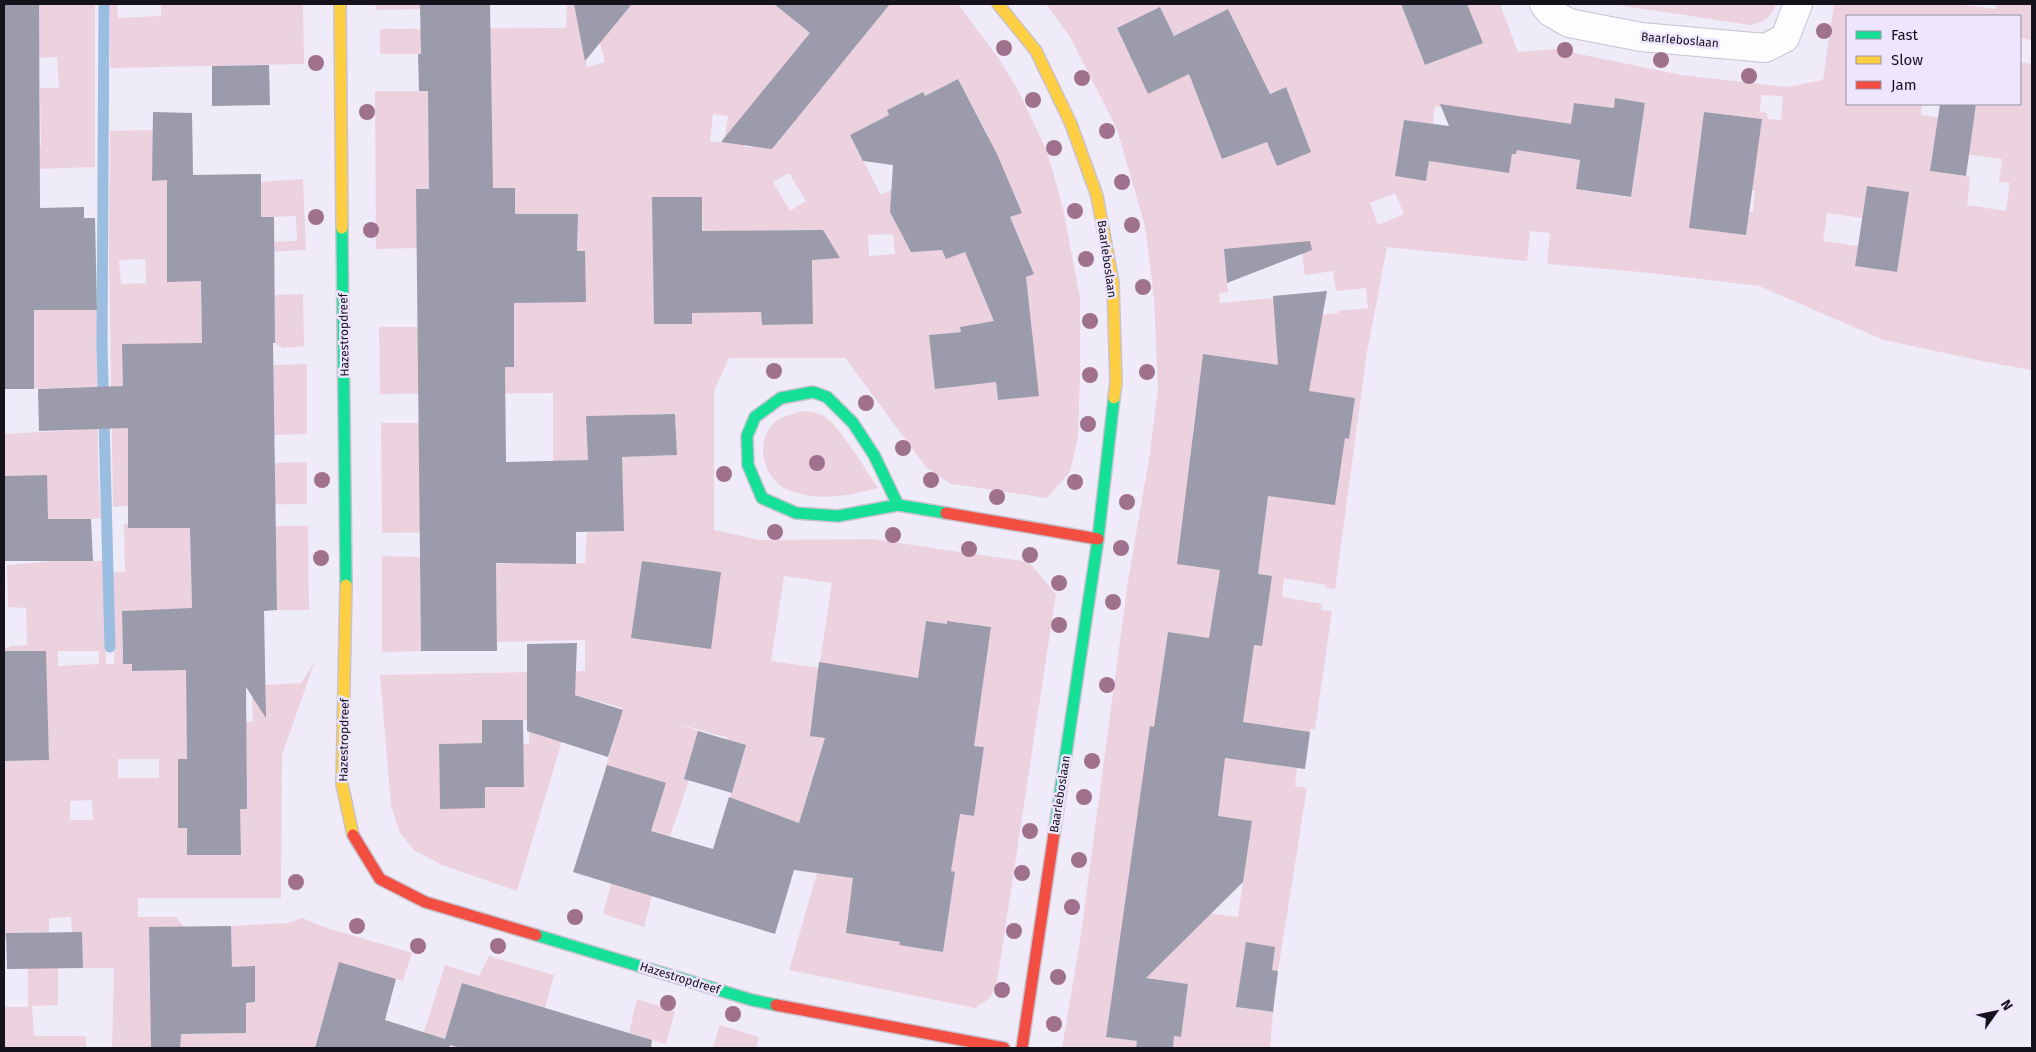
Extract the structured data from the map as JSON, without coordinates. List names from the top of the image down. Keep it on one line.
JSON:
{"streets":{"street":["Baarleboslaan","Hazestropdreef"]},"legend":["Fast","Slow","Jam"],"north":"top right"}
